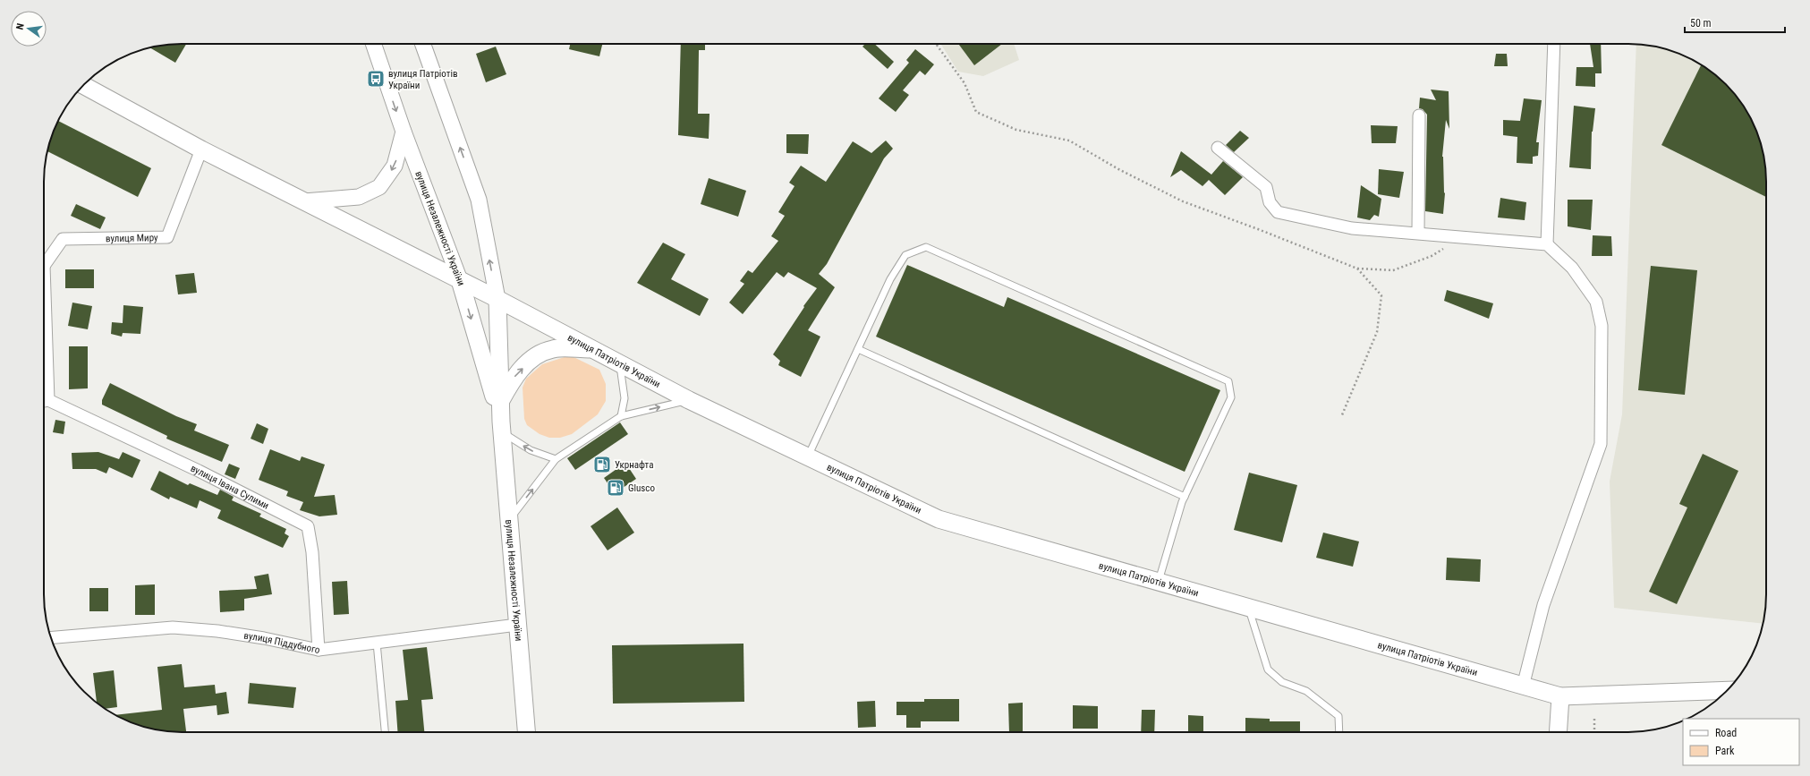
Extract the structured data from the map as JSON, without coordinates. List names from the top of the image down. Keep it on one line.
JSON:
{"streets":{"main road":["вулиця Незалежності України","вулиця Патріотів України"],"street":["вулиця Миру","вулиця Івана Сулими","вулиця Піддубного"]},"crossings":[["вулиця Незалежності України","вулиця Патріотів України"],["вулиця Незалежності України","вулиця Піддубного"],["вулиця Миру","вулиця Патріотів України"],["вулиця Івана Сулими","вулиця Піддубного"]],"places":{"bus stop":["вулиця Патріотів України"],"fuel station":["Укрнафта","Glusco"]},"legend":["Road","Park"],"scale_bar":"50 m","north":"left"}
